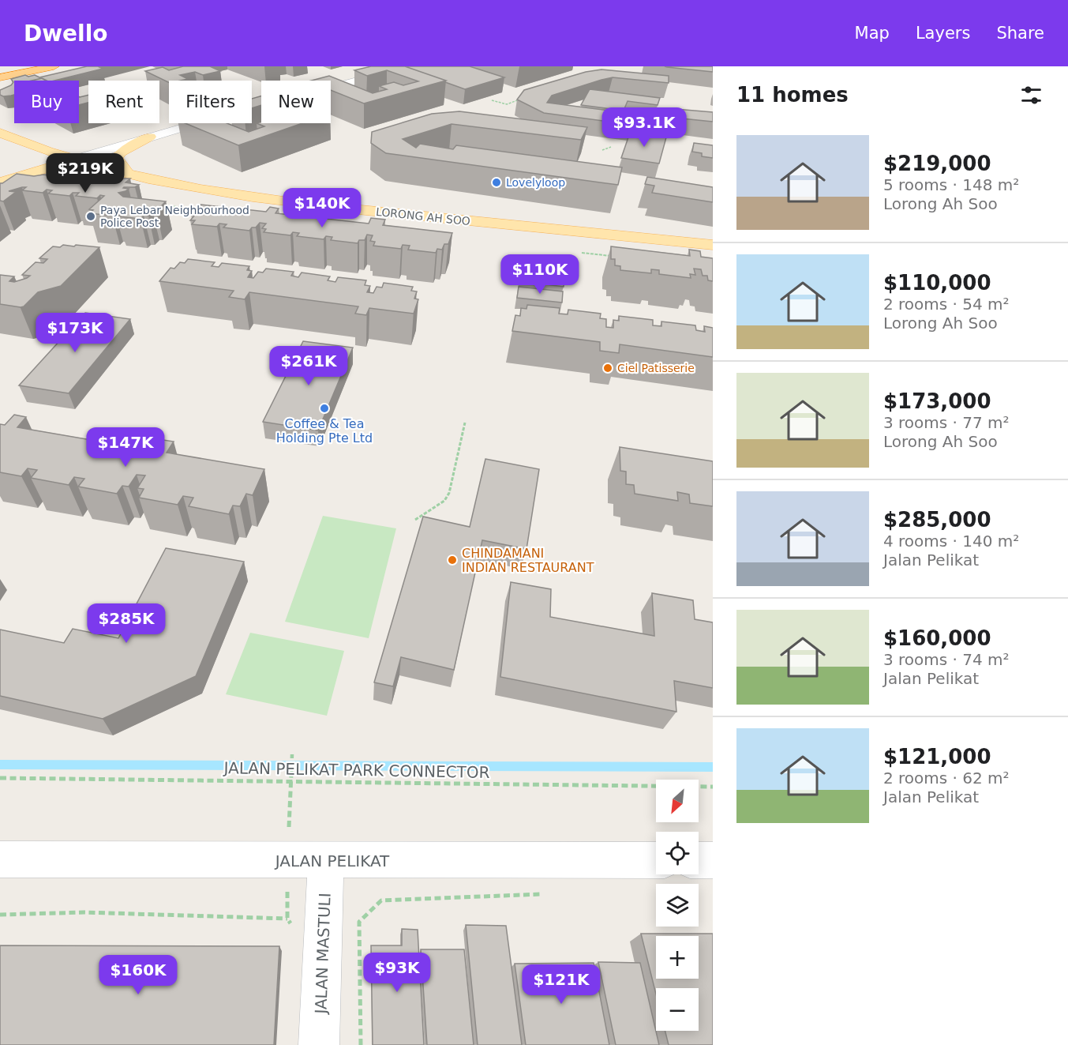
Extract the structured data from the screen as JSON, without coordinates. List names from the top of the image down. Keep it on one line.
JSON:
{"streets":{"main road":["LORONG AH SOO"],"street":["JALAN PELIKAT","JALAN MASTULI"],"path":["JALAN PELIKAT PARK CONNECTOR"]},"crossings":[["JALAN PELIKAT","JALAN MASTULI"]],"places":["Lovelyloop","Paya Lebar Neighbourhood Police Post","Ciel Patisserie","Coffee & Tea Holding Pte Ltd","CHINDAMANI INDIAN RESTAURANT"],"north":"bottom left","page":{"header":"Dwello","nav":["Map","Layers","Share"],"heading":"11 homes","chip":["Buy","Rent","Filters","New"],"price":["$93.1K","$219K","$140K","$110K","$173K","$261K","$147K","$285K","$93K","$160K","$121K"],"list":[{"name":"$219,000","note":"5 rooms · 148 m² · Lorong Ah Soo"},{"name":"$110,000","note":"2 rooms · 54 m² · Lorong Ah Soo"},{"name":"$173,000","note":"3 rooms · 77 m² · Lorong Ah Soo"},{"name":"$285,000","note":"4 rooms · 140 m² · Jalan Pelikat"},{"name":"$160,000","note":"3 rooms · 74 m² · Jalan Pelikat"},{"name":"$121,000","note":"2 rooms · 62 m² · Jalan Pelikat"}],"map_buttons":["+","−"]}}
